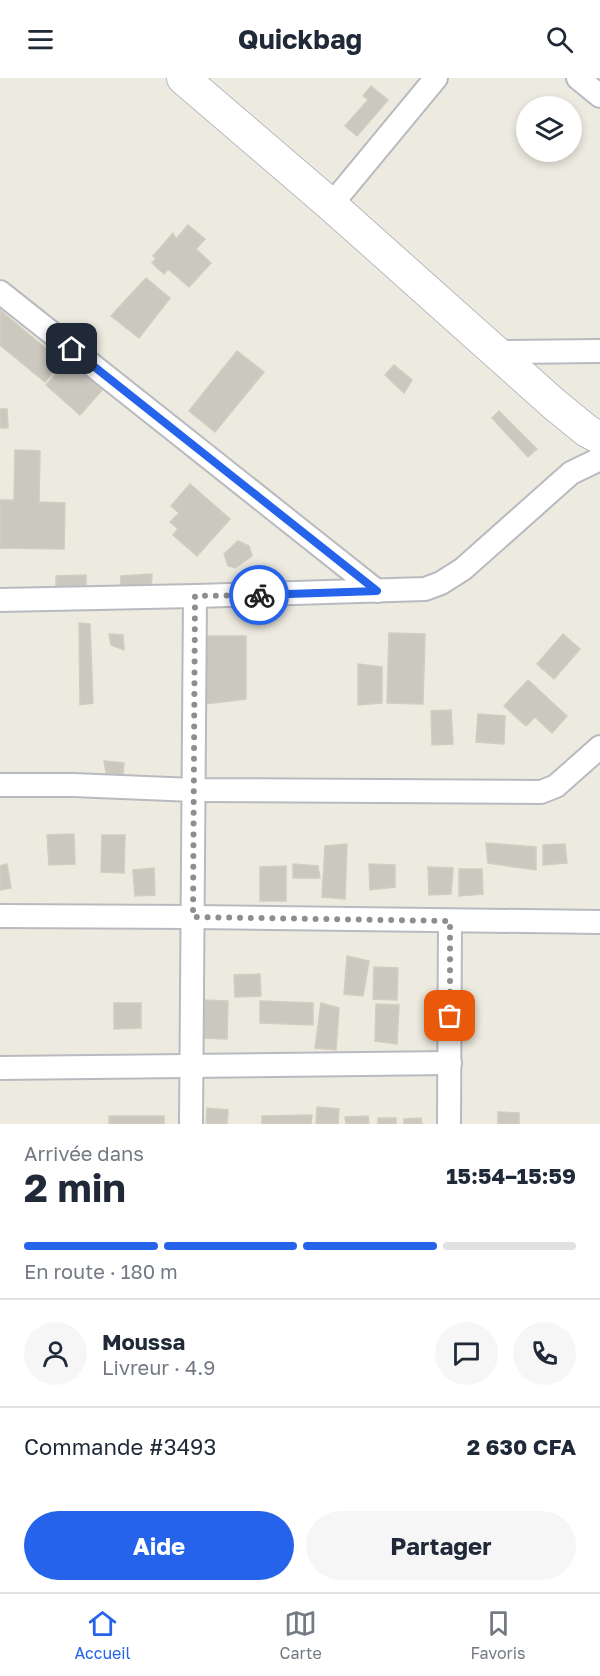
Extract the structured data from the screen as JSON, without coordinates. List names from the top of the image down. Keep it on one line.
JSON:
{"page":{"header":"Quickbag","heading":["2 min","Arrivée dans","15:54–15:59"],"panel":["Moussa","Livreur · 4.9","Commande #3493","2 630 CFA"],"bar":"En route · 180 m","buttons":["Aide","Partager"],"tabs":["Accueil","Carte","Favoris"]}}
